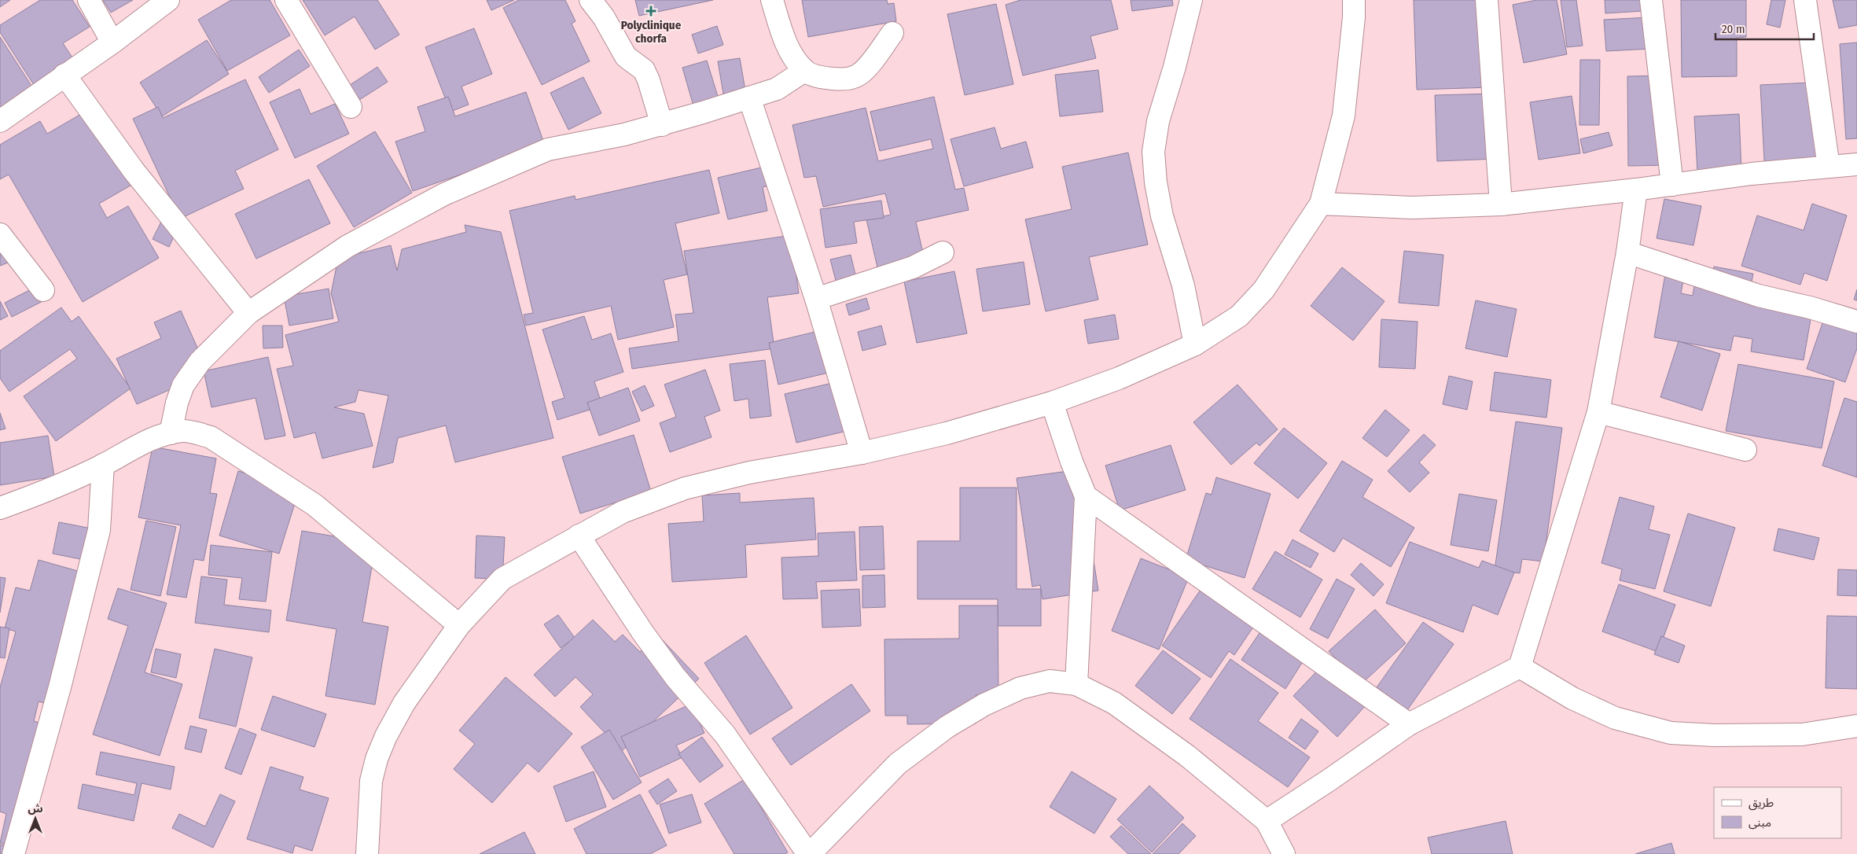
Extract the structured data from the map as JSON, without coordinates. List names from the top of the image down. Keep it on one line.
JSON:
{"places":{"health":["Polyclinique chorfa"]},"legend":["طريق","مبنى"],"scale_bar":"20 m","north":"top"}
